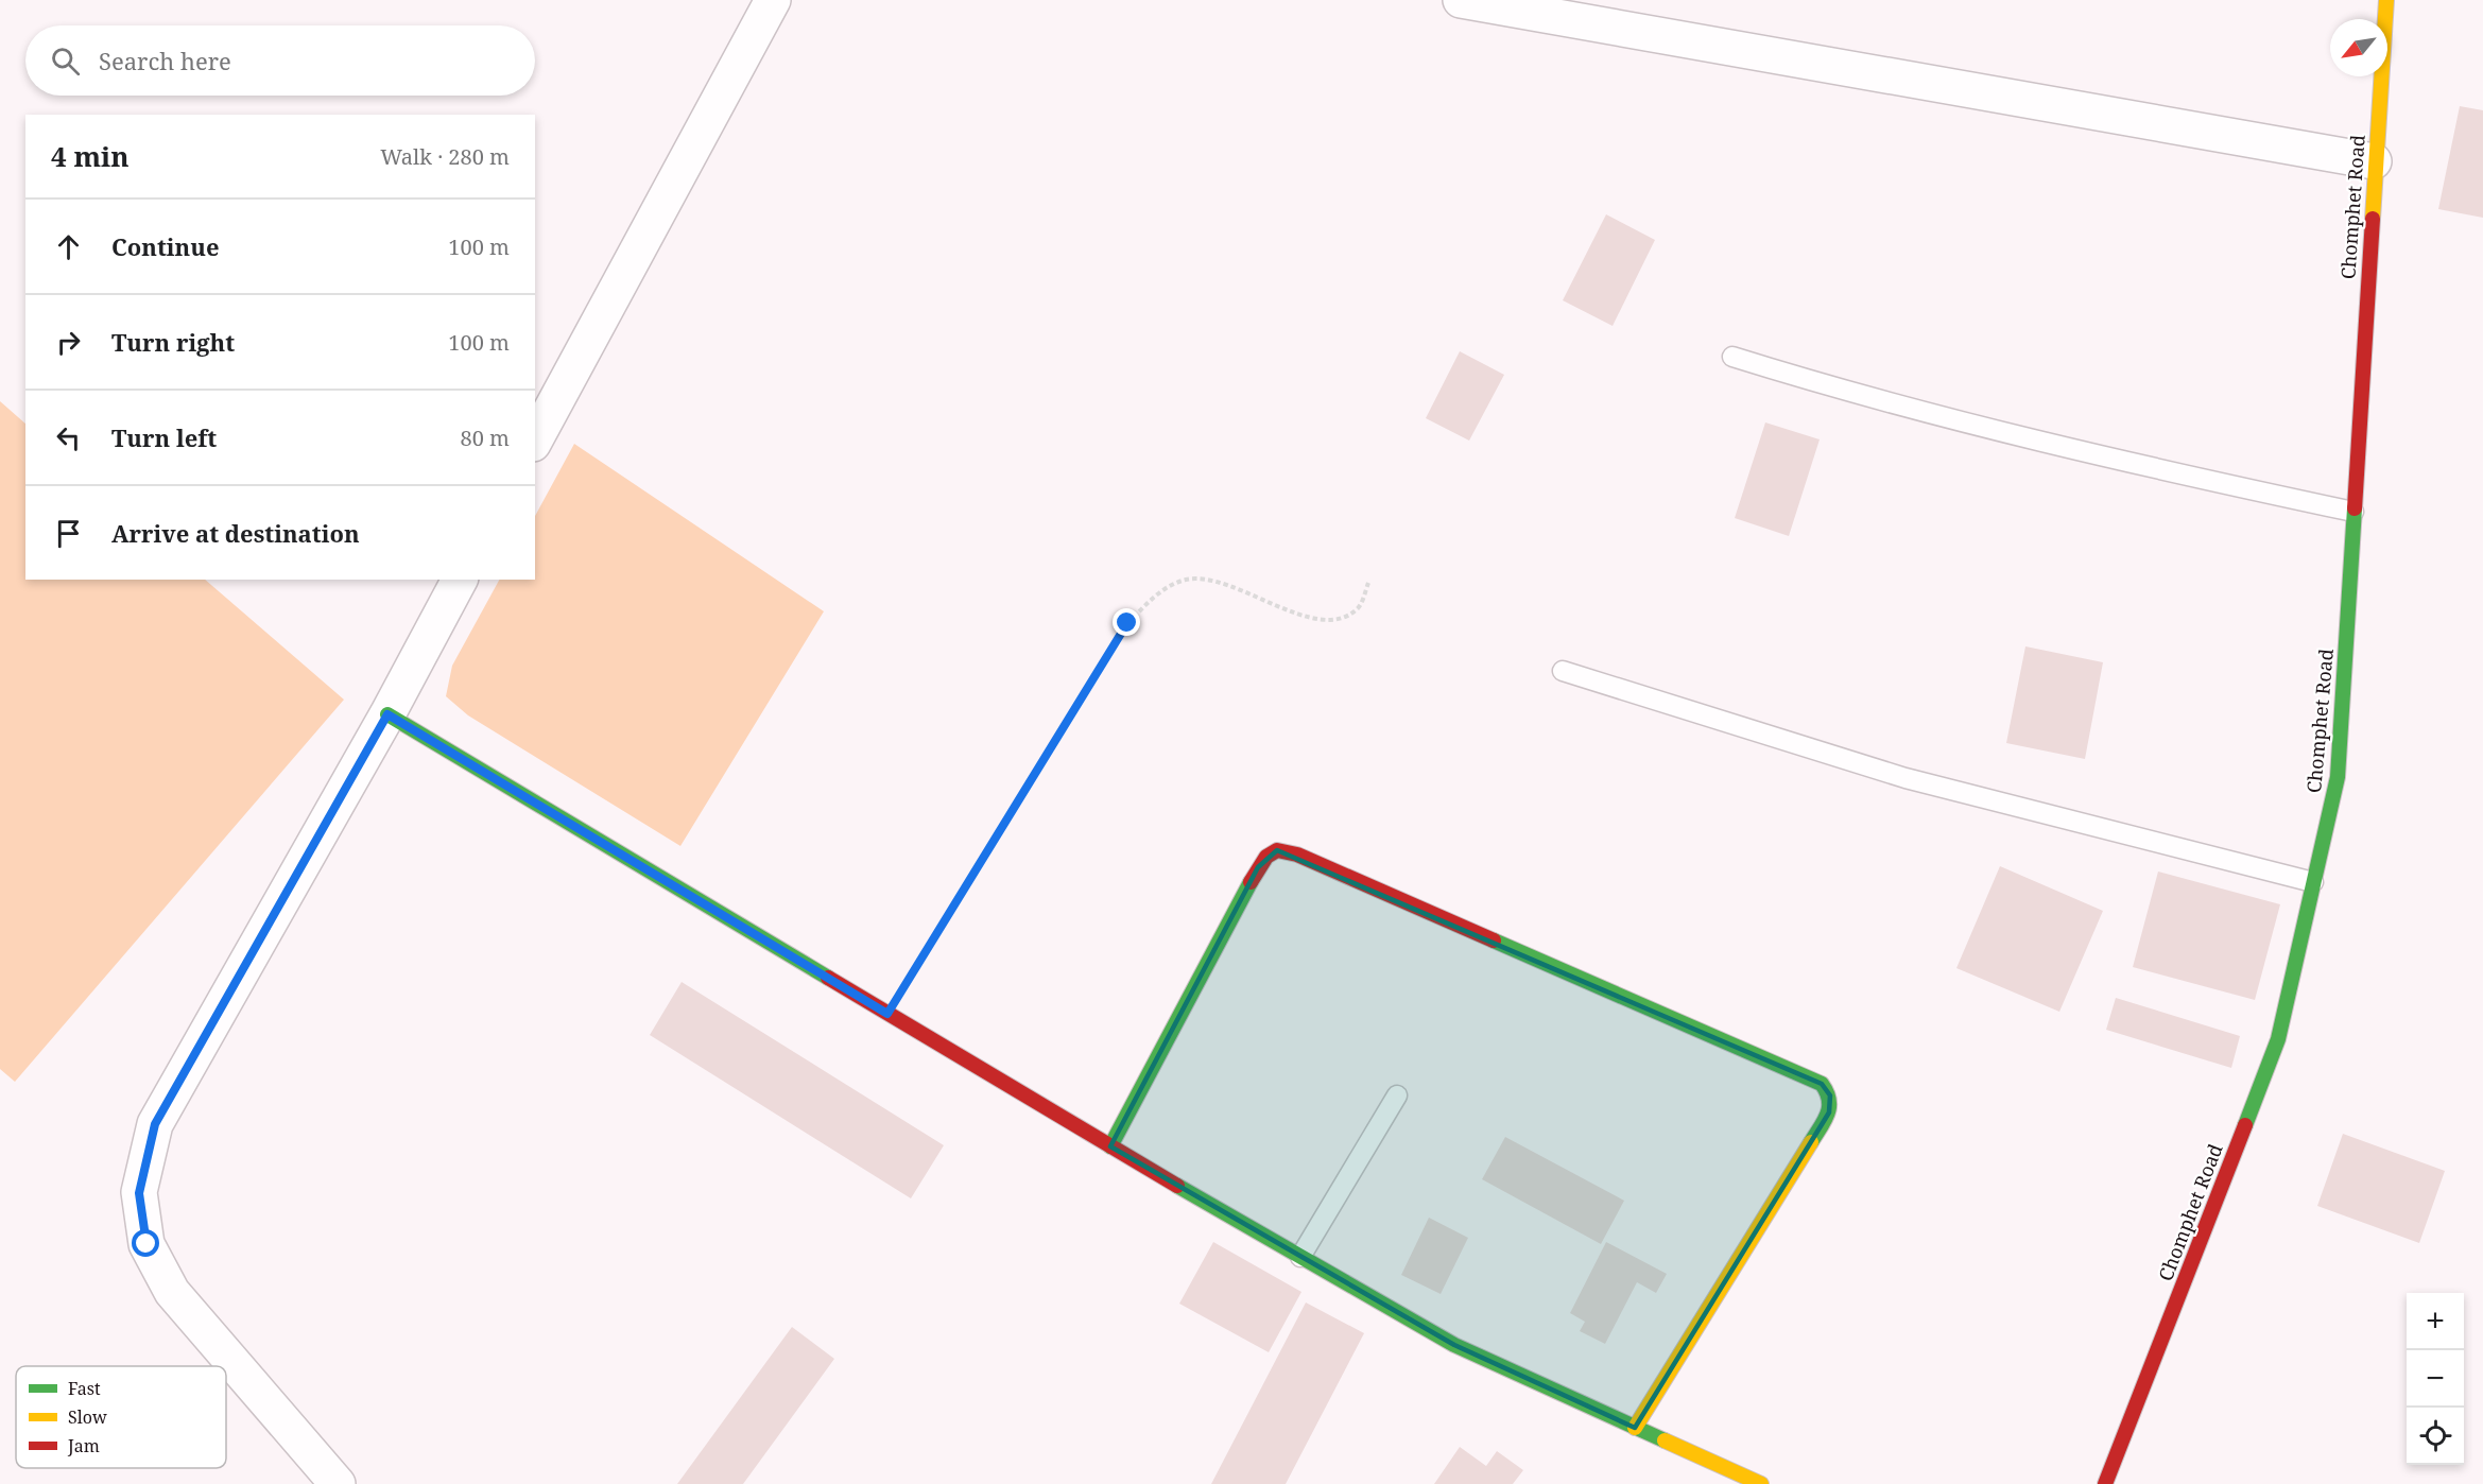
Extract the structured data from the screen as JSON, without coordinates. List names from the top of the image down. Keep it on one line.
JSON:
{"streets":{"street":["Chomphet Road"]},"legend":["Fast","Slow","Jam"],"north":"bottom left","page":{"search":"Search here","heading":["4 min","Walk · 280 m"],"list":[["Continue","100 m"],["Turn right","100 m"],["Turn left","80 m"],"Arrive at destination"],"map_buttons":["+","−"]}}
